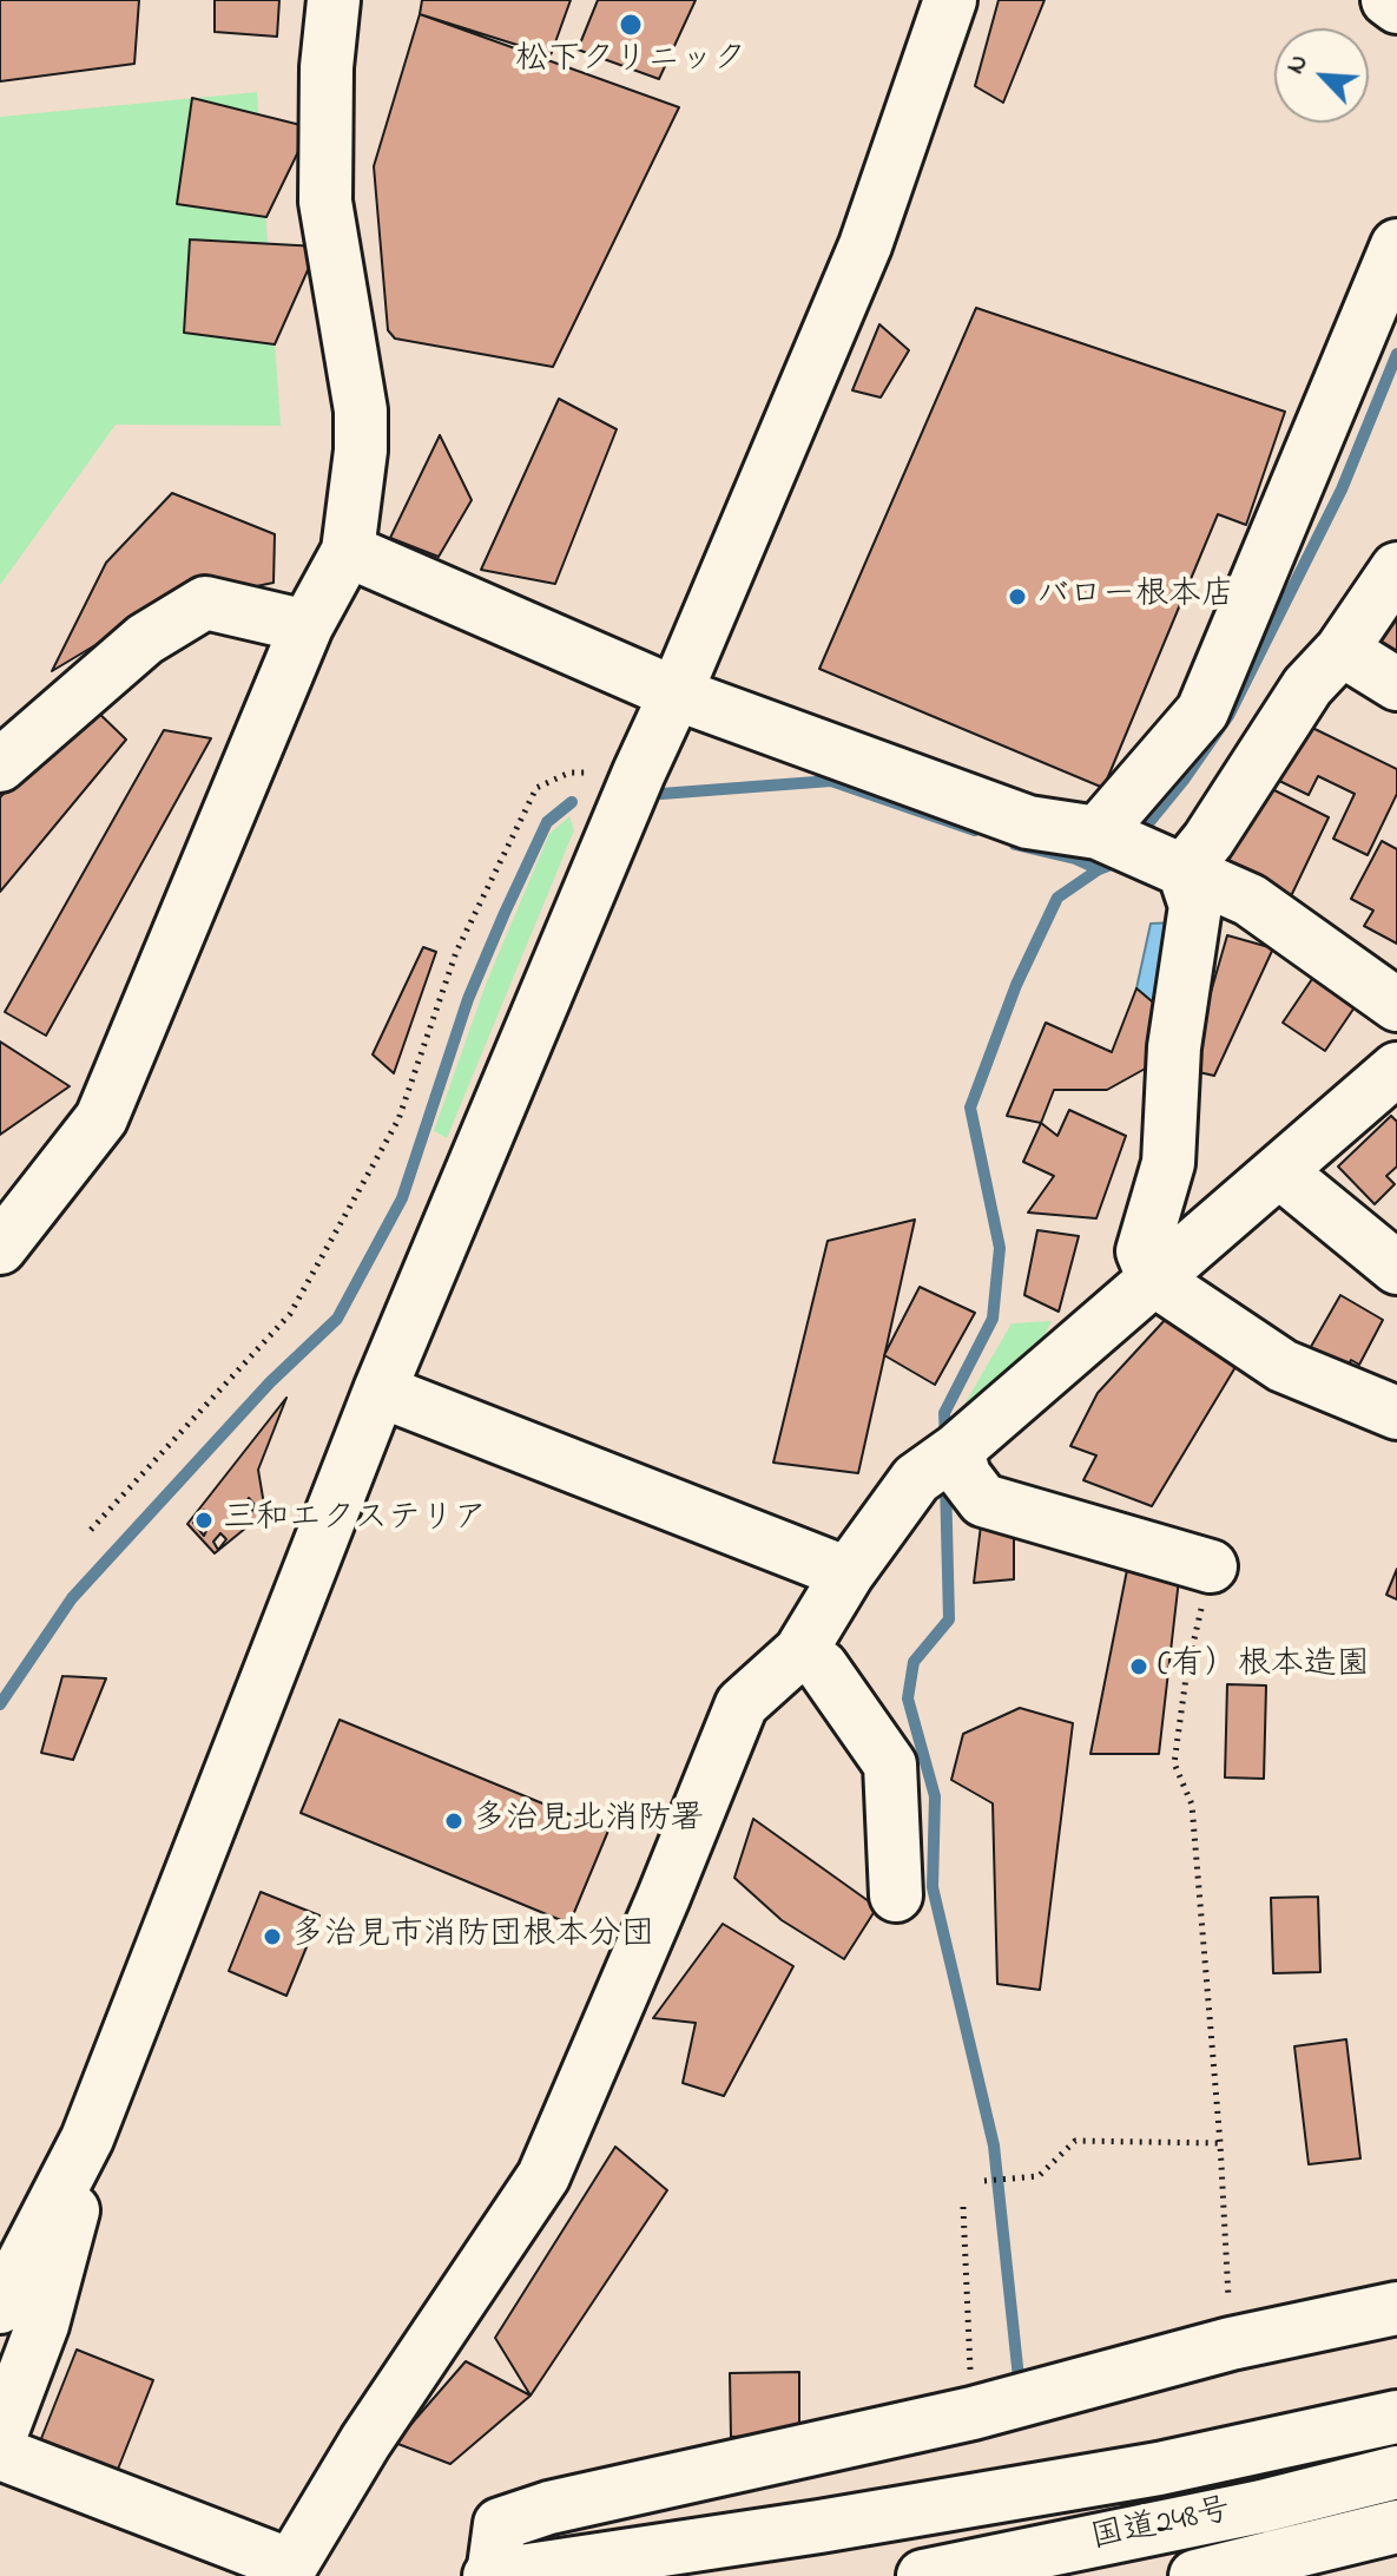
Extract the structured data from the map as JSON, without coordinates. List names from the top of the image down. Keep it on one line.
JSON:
{"streets":{"main road":["国道248号"]},"places":["松下クリニック","バロー根本店","三和エクステリア","(有）根本造園","多治見北消防署","多治見市消防団根本分団"],"north":"top left"}
